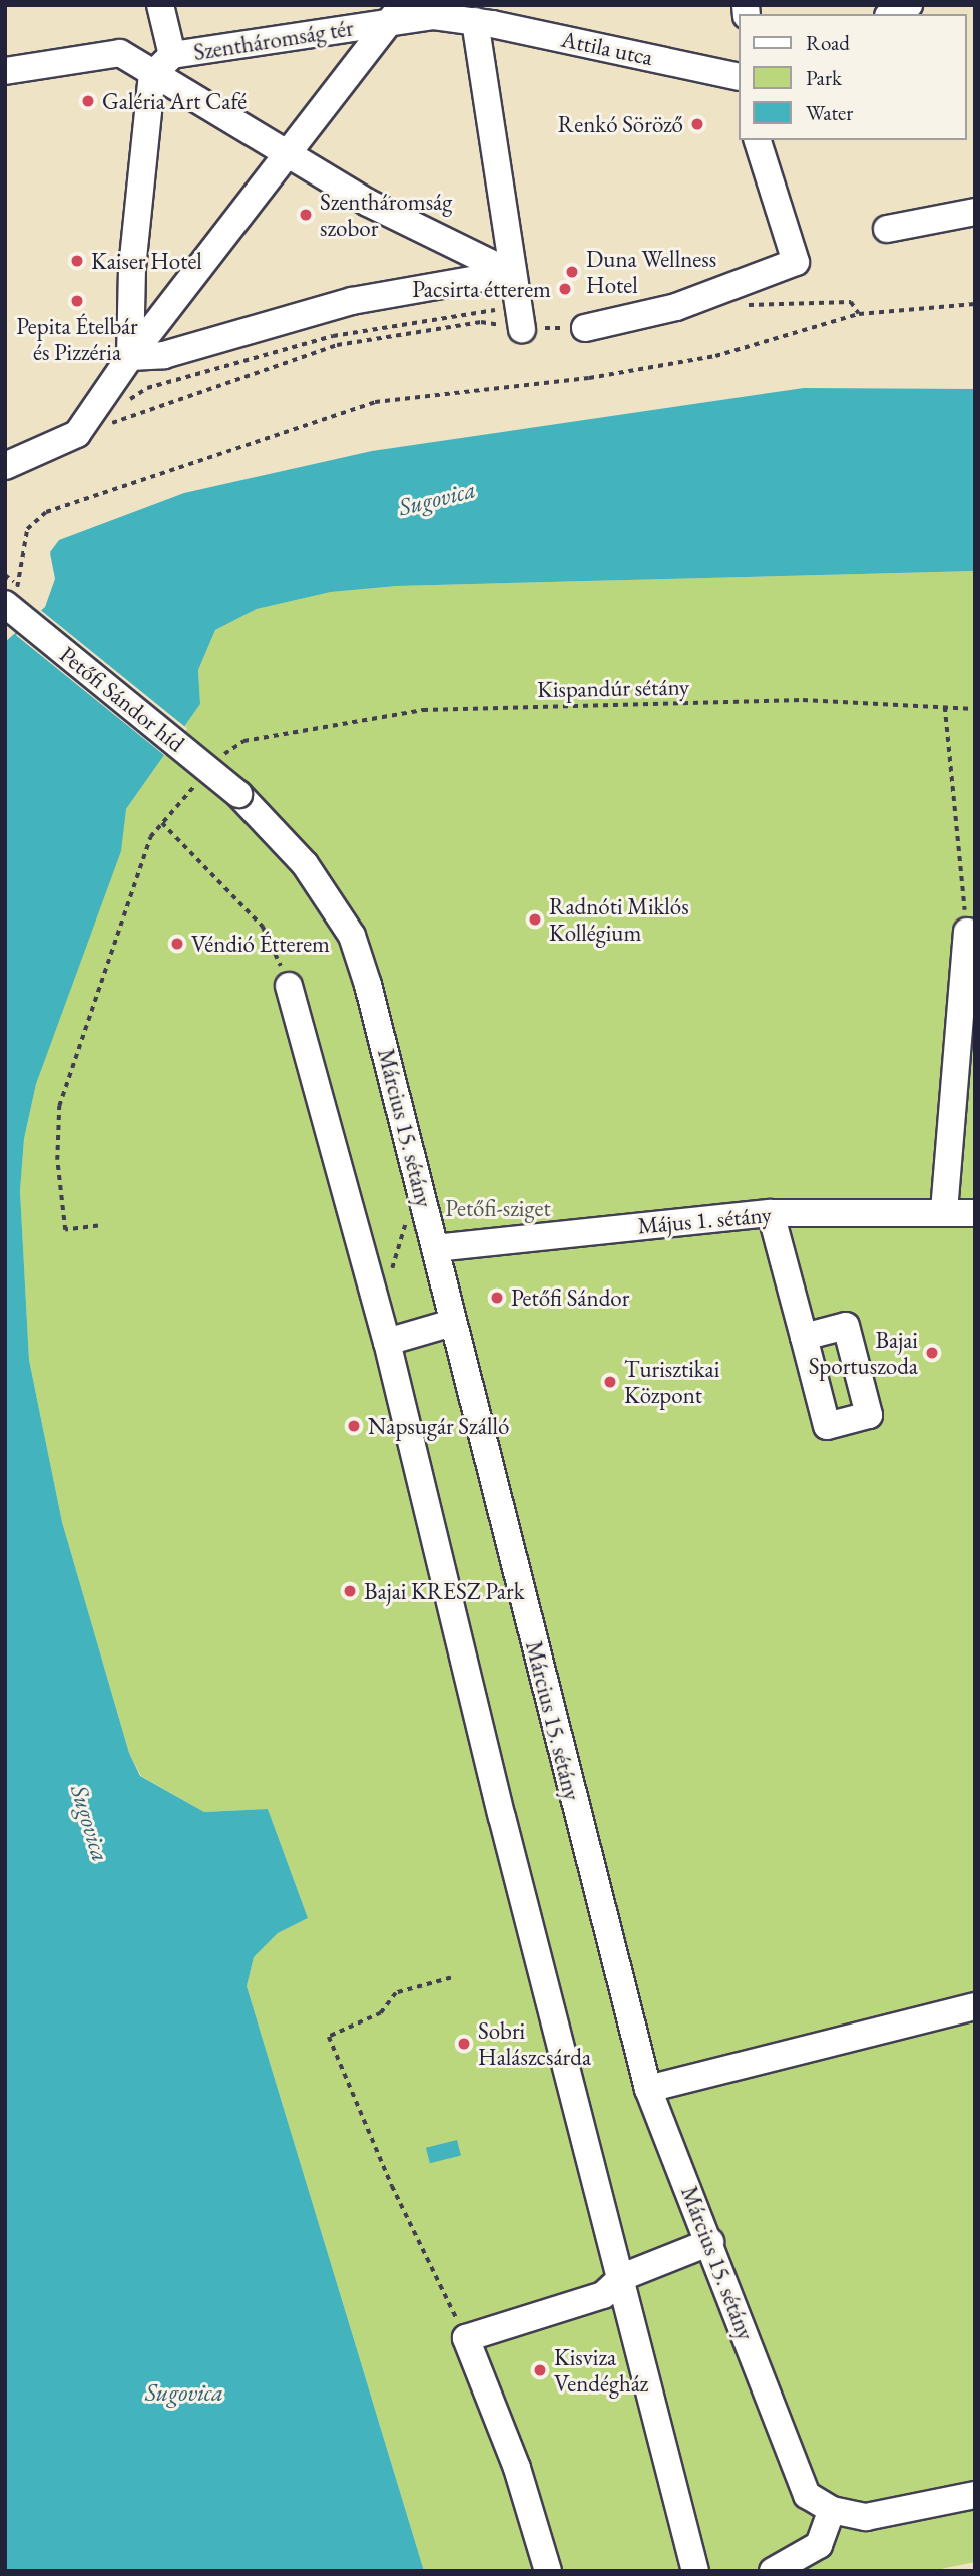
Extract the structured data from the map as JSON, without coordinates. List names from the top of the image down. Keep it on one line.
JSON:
{"streets":{"street":["Szentháromság tér","Attila utca","Petőfi Sándor híd","Március 15. sétány","Május 1. sétány"],"path":["Kispandúr sétány"]},"crossings":[["Szentháromság tér","Attila utca"],["Petőfi Sándor híd","Március 15. sétány"],["Március 15. sétány","Május 1. sétány"]],"water":["Sugovica"],"parks":["Petőfi-sziget"],"places":["Galéria Art Café","Renkó Söröző","Szentháromság szobor","Kaiser Hotel","Duna Wellness Hotel","Pacsirta étterem","Pepita Ételbár és Pizzéria","Radnóti Miklós Kollégium","Véndió Étterem","Petőfi Sándor","Bajai Sportuszoda","Turisztikai Központ","Napsugár Szálló","Bajai KRESZ Park","Sobri Halászcsárda","Kisviza Vendégház"],"legend":["Road","Park","Water"]}
